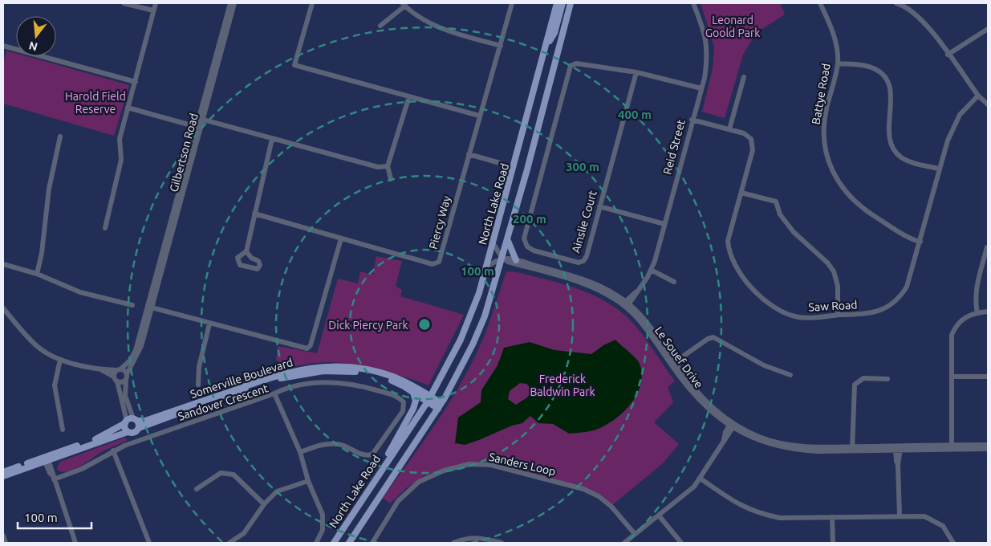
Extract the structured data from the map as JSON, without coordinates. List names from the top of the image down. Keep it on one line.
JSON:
{"streets":{"main road":["North Lake Road","Somerville Boulevard"],"street":["Battye Road","Reid Street","Gilbertson Road","Ainslie Court","Piercy Way","Saw Road","Le Souef Drive","Sandover Crescent","Sanders Loop"]},"crossings":[["Battye Road","Saw Road"],["Reid Street","Saw Road"],["Reid Street","Le Souef Drive"],["North Lake Road","Le Souef Drive"],["North Lake Road","Somerville Boulevard"]],"parks":["Leonard Goold Park","Harold Field Reserve","Dick Piercy Park","Frederick Baldwin Park"],"scale_bar":"100 m","north":"bottom","rings":["400 m","300 m","200 m","100 m"]}
